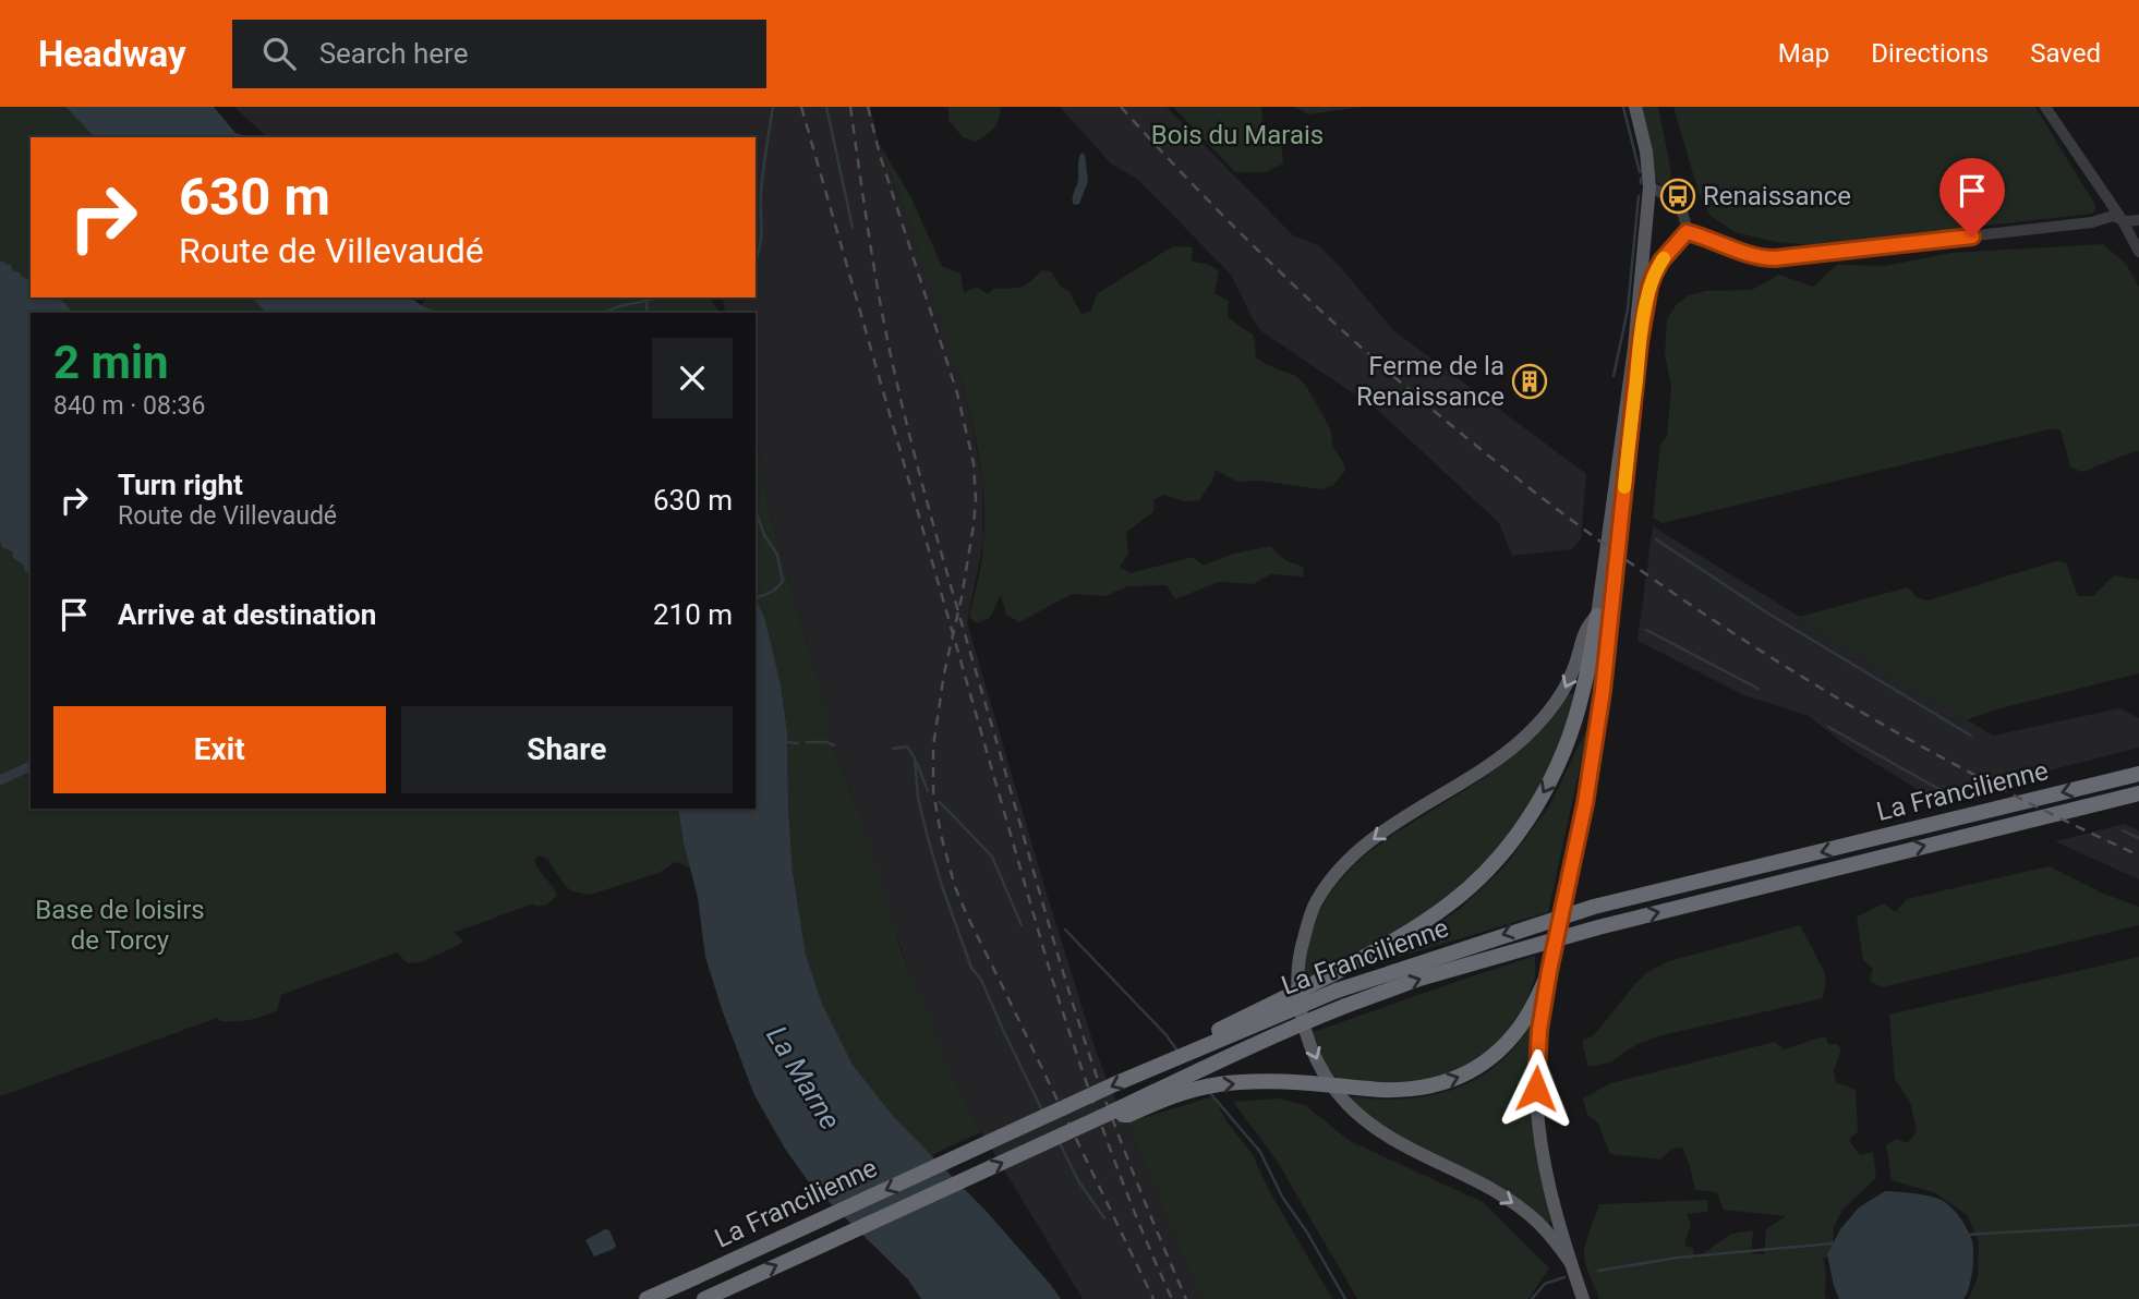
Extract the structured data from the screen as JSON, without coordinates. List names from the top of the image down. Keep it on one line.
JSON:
{"streets":{"highway":["La Francilienne"]},"water":["La Marne"],"parks":["Bois du Marais","Base de loisirs de Torcy"],"places":{"bus stop":["Renaissance"],"building":["Ferme de la Renaissance"]},"page":{"header":"Headway","search":"Search here","nav":["Map","Directions","Saved"],"turn":["630 m","Route de Villevaudé"],"heading":["2 min","840 m · 08:36"],"list":[{"name":"Turn right","note":"Route de Villevaudé","value":"630 m"},{"name":"Arrive at destination","value":"210 m"}],"buttons":["Exit","Share"]}}
